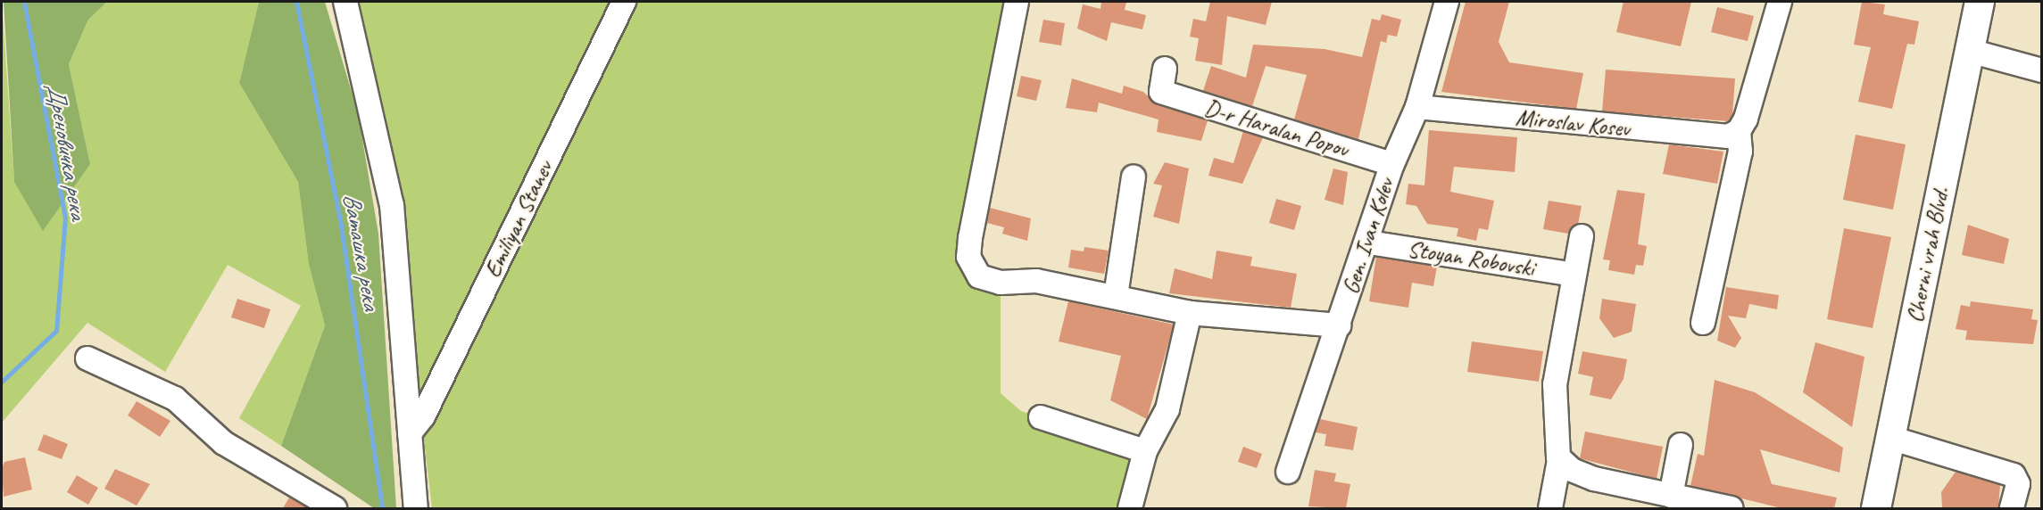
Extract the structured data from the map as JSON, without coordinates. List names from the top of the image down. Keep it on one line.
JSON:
{"streets":{"main road":["Cherni vrah Blvd."],"street":["Miroslav Kosev","D-r Haralan Popov","Emiliyan Stanev","Gen. Ivan Kolev","Stoyan Robovski"]},"crossings":[["Miroslav Kosev","Gen. Ivan Kolev"],["D-r Haralan Popov","Gen. Ivan Kolev"],["Gen. Ivan Kolev","Stoyan Robovski"]],"water":["Дреновичка река","Ваташка река"]}
